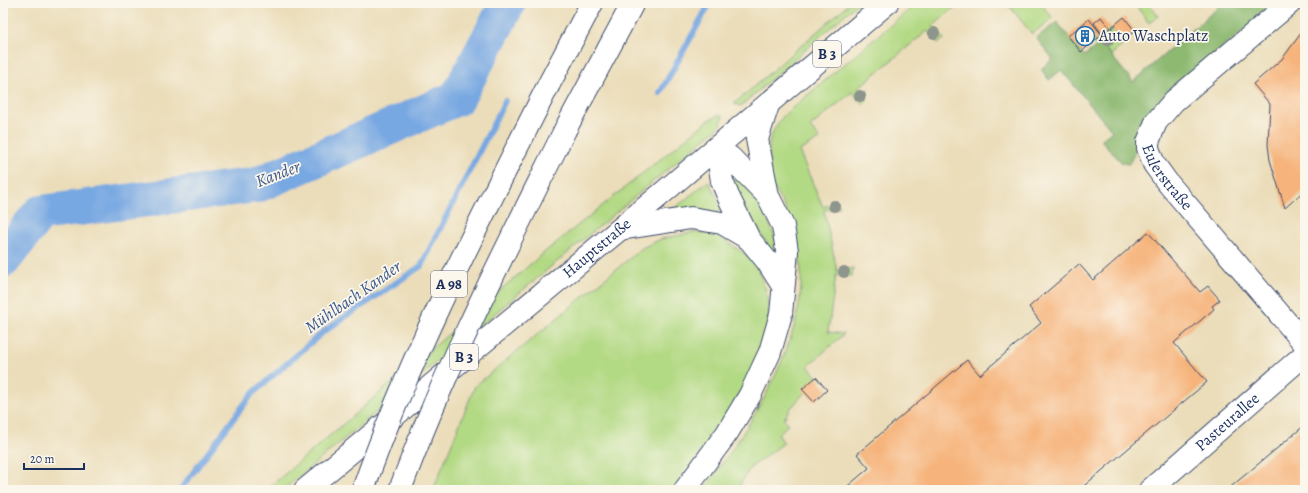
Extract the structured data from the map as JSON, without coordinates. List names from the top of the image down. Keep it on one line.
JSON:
{"streets":{"main road":["B 3","Eulerstraße","Hauptstraße","A 98","Pasteurallee"]},"water":["Kander","Mühlbach Kander"],"places":{"building":["Auto Waschplatz"]},"scale_bar":"20 m"}
